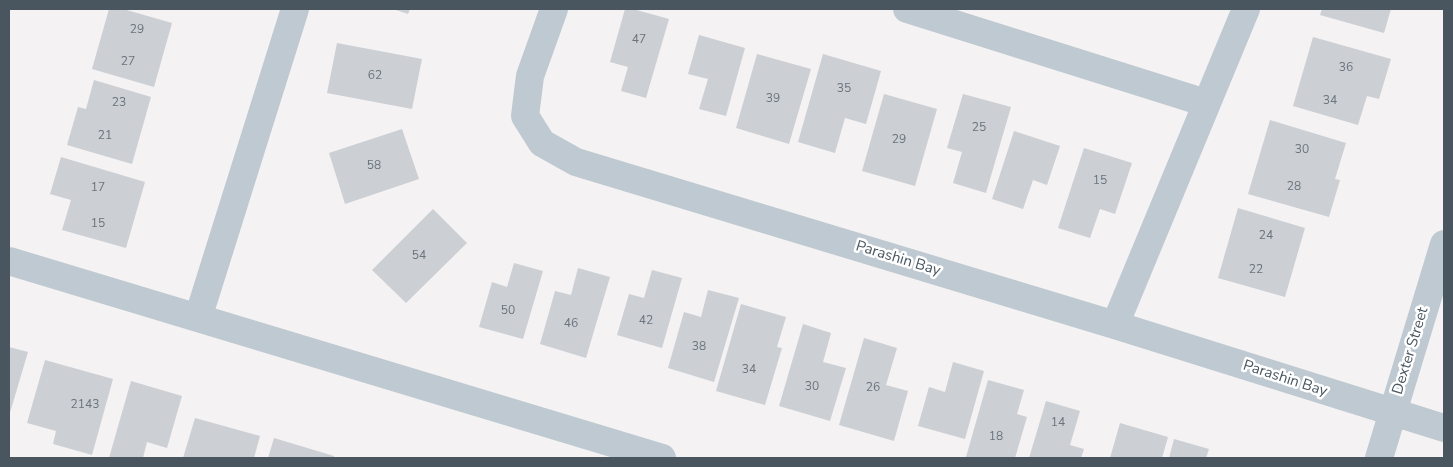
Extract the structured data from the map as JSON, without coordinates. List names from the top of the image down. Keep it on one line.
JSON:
{"streets":{"street":["Parashin Bay","Dexter Street"]},"crossings":[["Parashin Bay","Dexter Street"]],"house_numbers":["29","47","27","36","62","35","39","34","23","25","21","29","30","58","15","28","17","15","24","54","22","50","42","46","38","34","30","26","2143","14","18"]}
